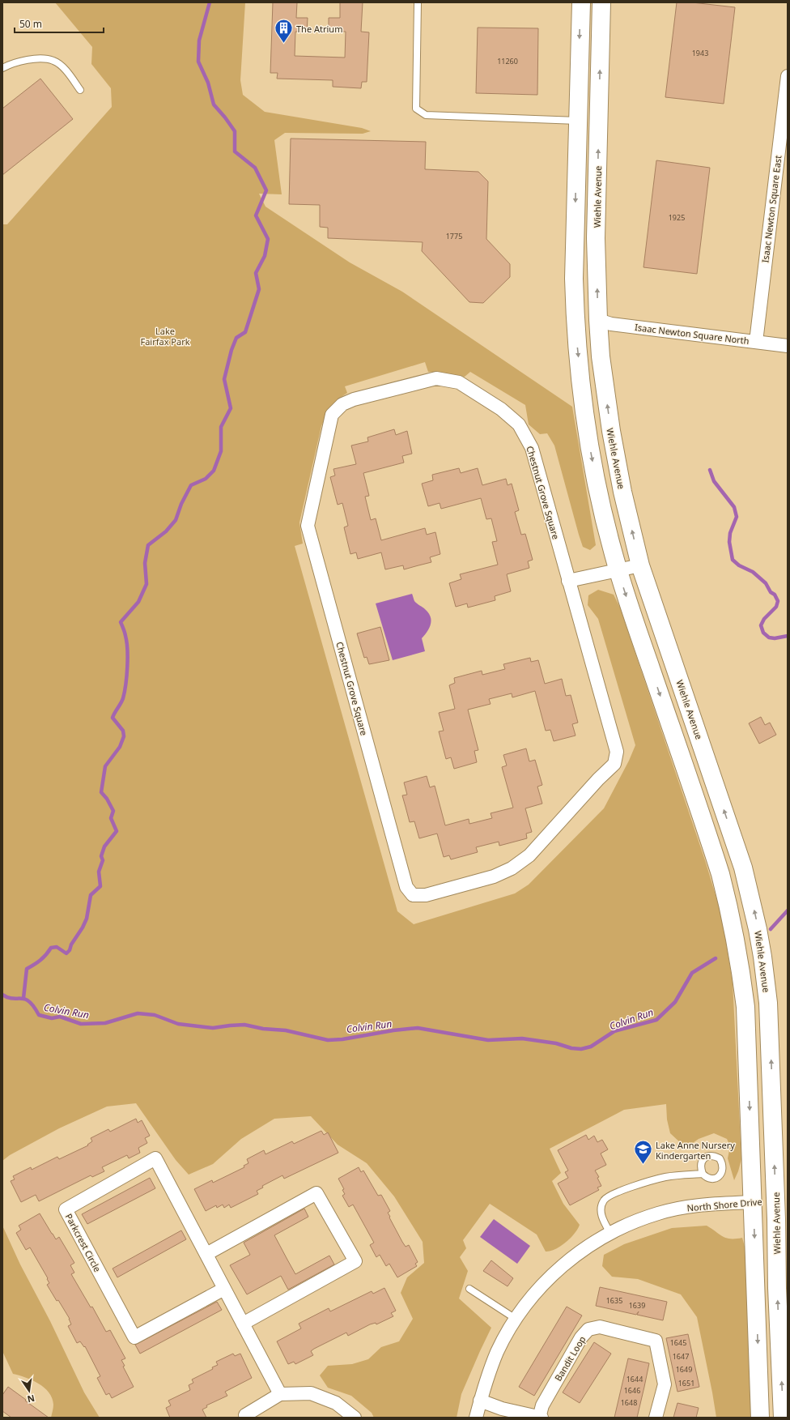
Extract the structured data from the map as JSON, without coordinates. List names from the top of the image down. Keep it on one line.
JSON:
{"streets":{"main road":["Wiehle Avenue","North Shore Drive"],"street":["Isaac Newton Square East","Isaac Newton Square North","Chestnut Grove Square","Parkcrest Circle","Bandit Loop"]},"crossings":[["Wiehle Avenue","Isaac Newton Square North"],["Wiehle Avenue","North Shore Drive"],["Isaac Newton Square East","Isaac Newton Square North"]],"water":["Colvin Run"],"parks":["Lake Fairfax Park"],"places":{"building":["The Atrium"],"school or university":["Lake Anne Nursery Kindergarten"]},"house_numbers":["1943","11260","1925","1775","1635","1639","1645","1647","1649","1644","1651","1646","1648"],"scale_bar":"50 m","north":"bottom"}
